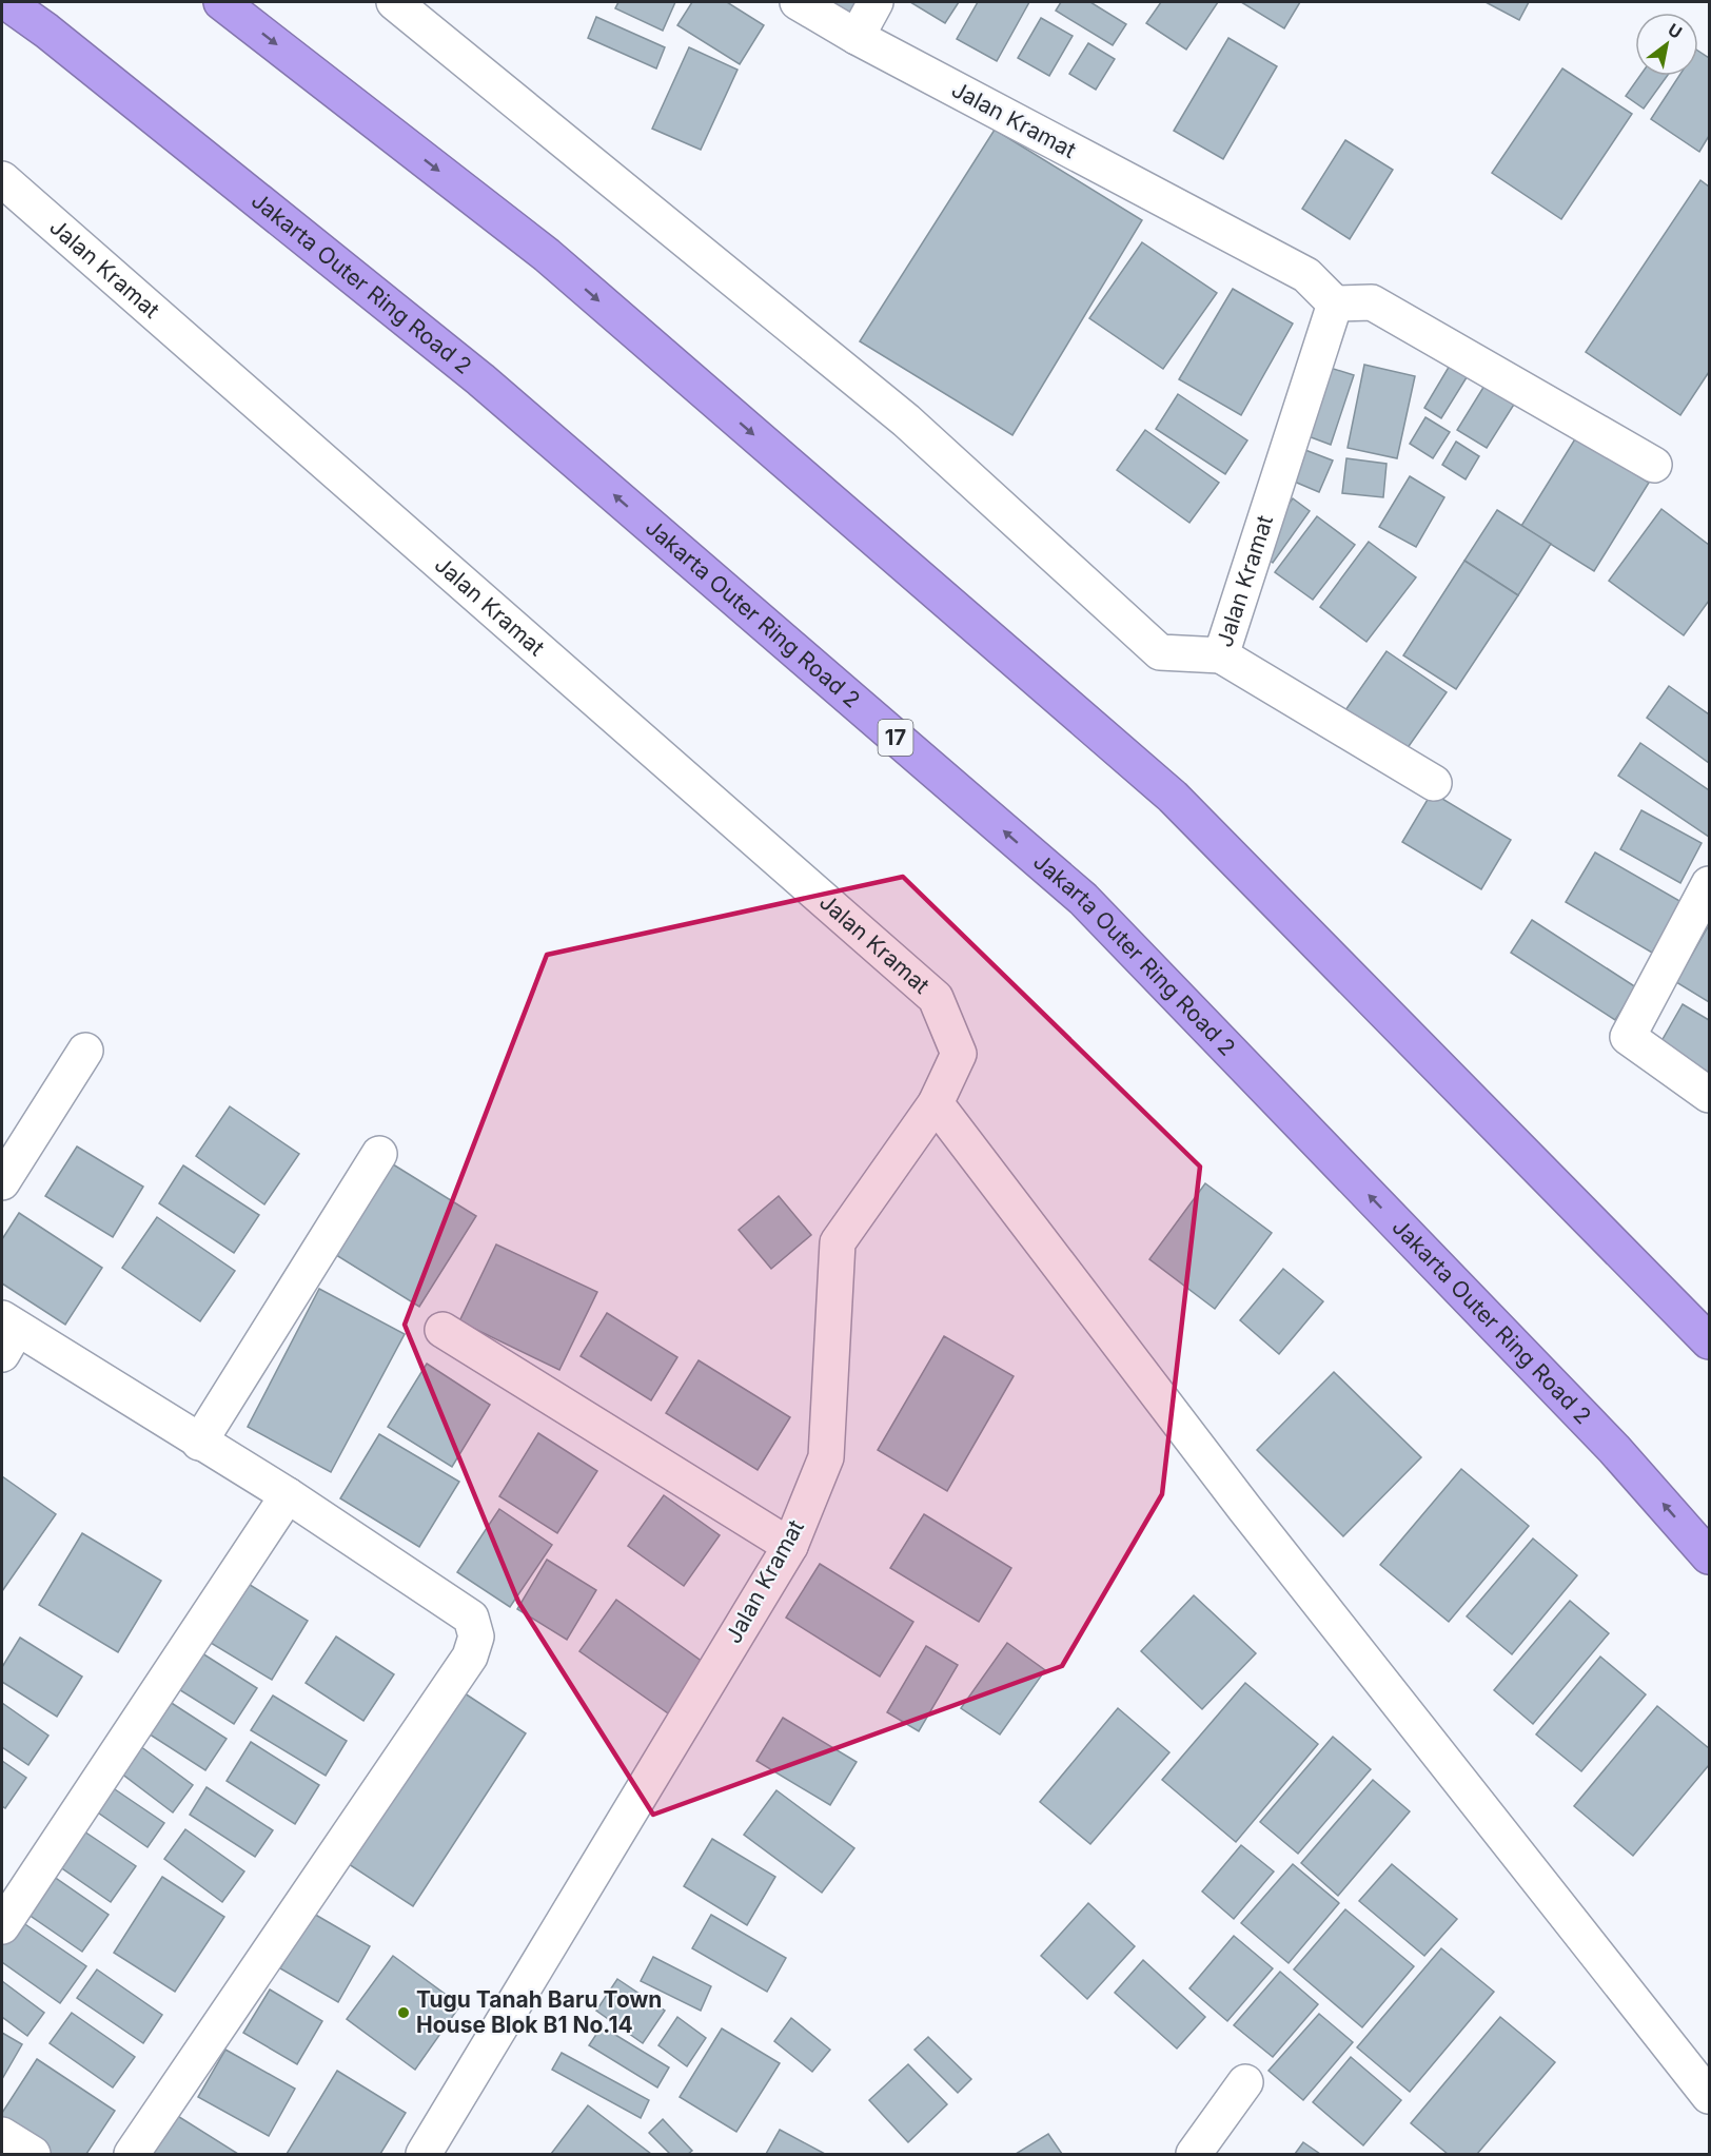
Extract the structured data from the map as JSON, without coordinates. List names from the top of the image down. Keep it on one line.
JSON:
{"streets":{"highway":["Jakarta Outer Ring Road 2","17"],"street":["Jalan Kramat"]},"places":["Tugu Tanah Baru Town House Blok B1 No.14"],"north":"top right"}
